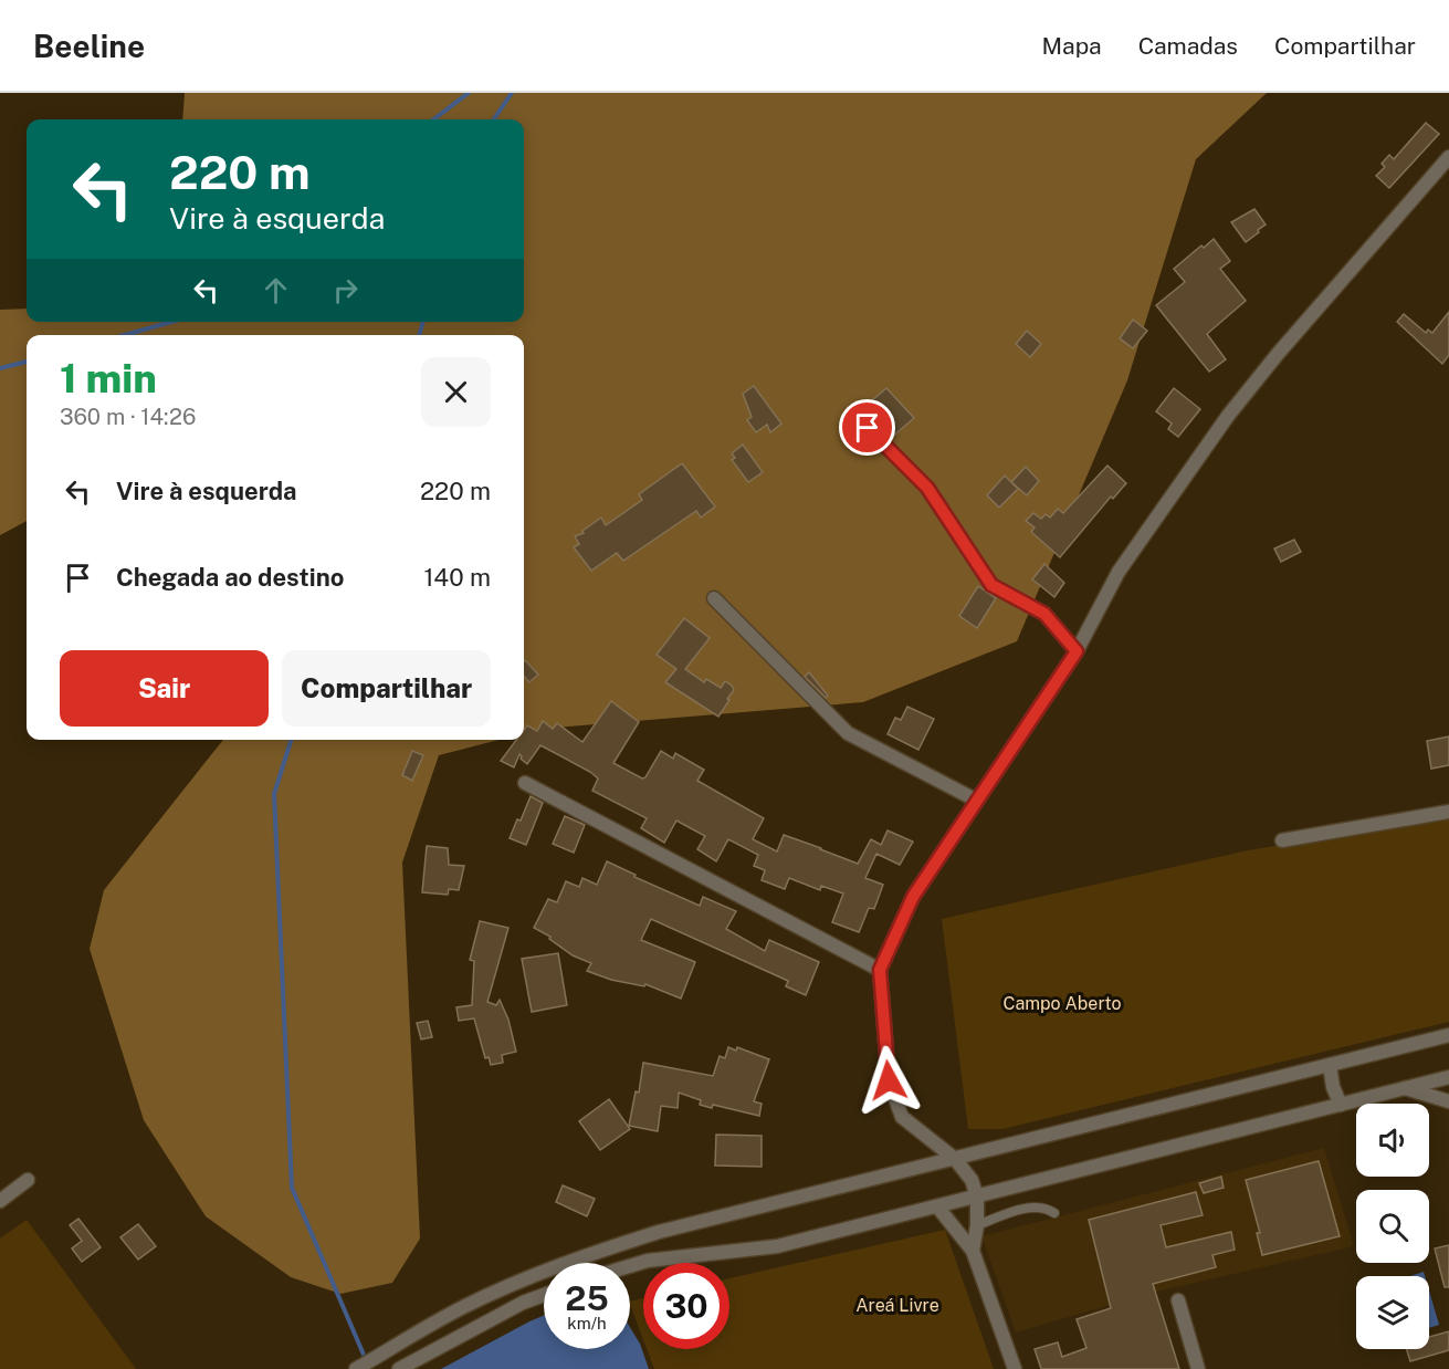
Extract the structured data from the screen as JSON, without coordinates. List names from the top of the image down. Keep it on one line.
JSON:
{"parks":["Campo Aberto","Areá Livre"],"page":{"header":"Beeline","nav":["Mapa","Camadas","Compartilhar"],"turn":["220 m","Vire à esquerda"],"heading":["1 min","360 m · 14:26"],"list":[{"name":"Vire à esquerda","value":"220 m"},{"name":"Chegada ao destino","value":"140 m"}],"buttons":["Sair","Compartilhar"],"speed":"25 km/h","limit":"30"}}
